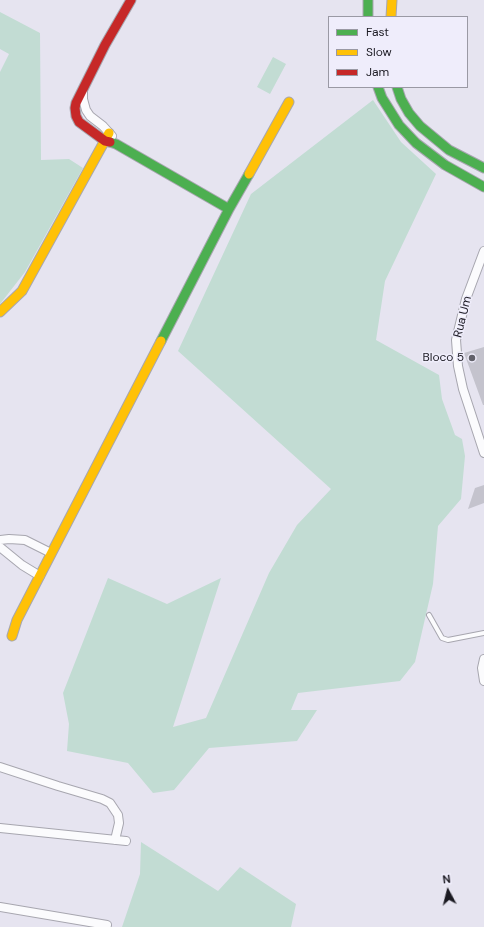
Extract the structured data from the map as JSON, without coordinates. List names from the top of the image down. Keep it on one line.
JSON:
{"streets":{"street":["Rua Um"]},"places":["Bloco 5"],"legend":["Fast","Slow","Jam"],"north":"top"}
